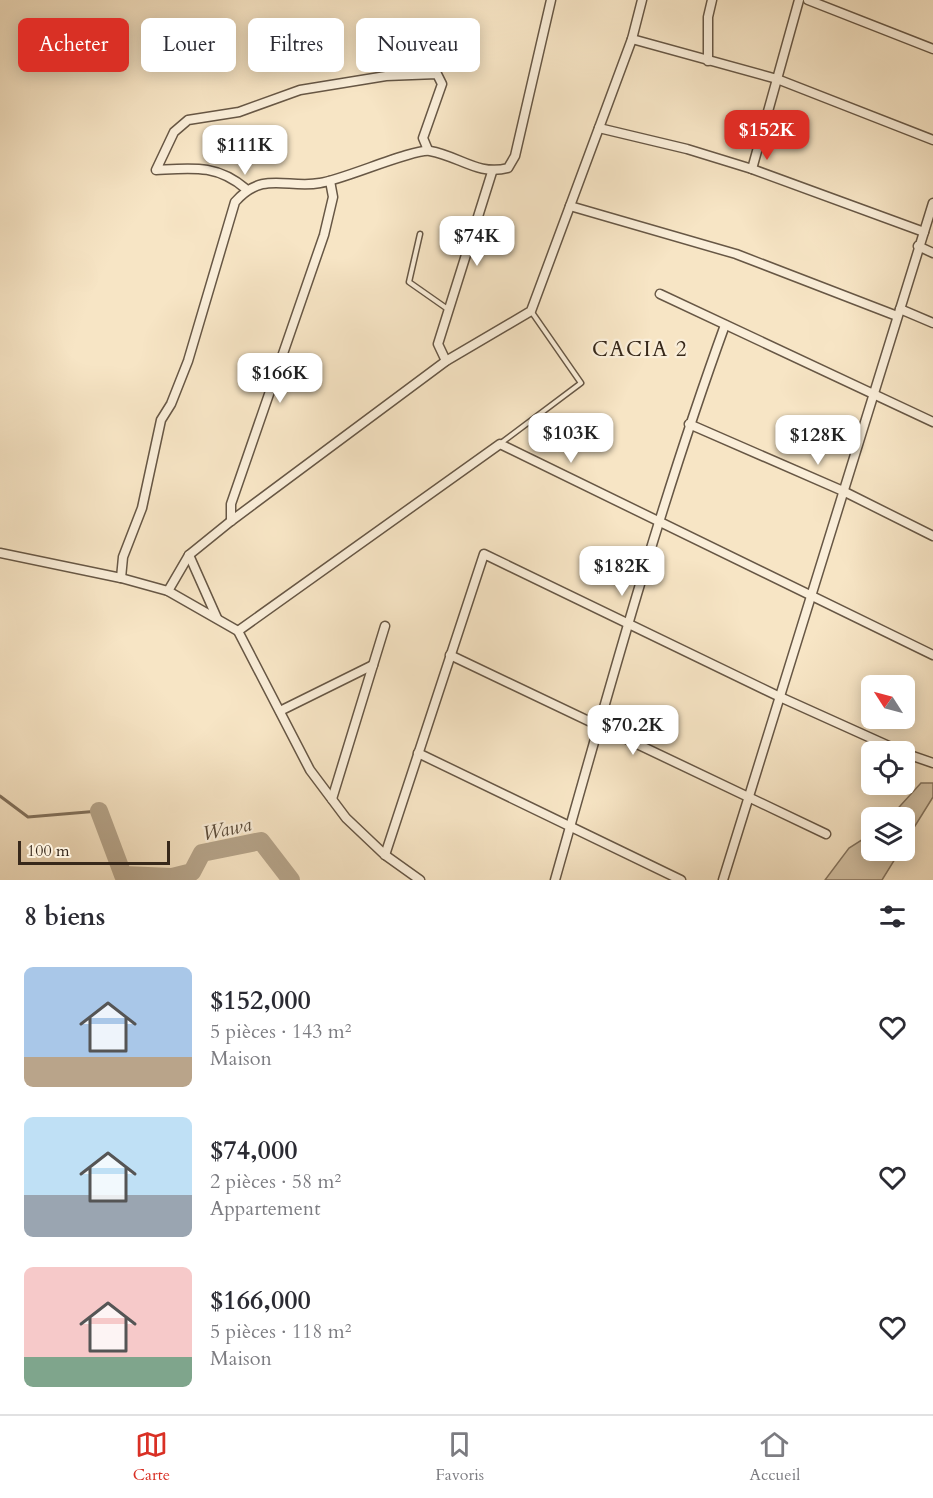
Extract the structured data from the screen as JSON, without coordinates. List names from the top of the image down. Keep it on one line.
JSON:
{"districts":["CACIA 2"],"water":["Wawa"],"scale_bar":"100 m","north":"top left","page":{"chip":["Acheter","Louer","Filtres","Nouveau"],"price":["$152K","$111K","$74K","$166K","$103K","$128K","$182K","$70.2K"],"scale":"100 m","heading":"8 biens","list":[{"name":"$152,000","note":"5 pièces · 143 m² · Maison"},{"name":"$74,000","note":"2 pièces · 58 m² · Appartement"},{"name":"$166,000","note":"5 pièces · 118 m² · Maison"}],"tabs":["Carte","Favoris","Accueil"]}}
